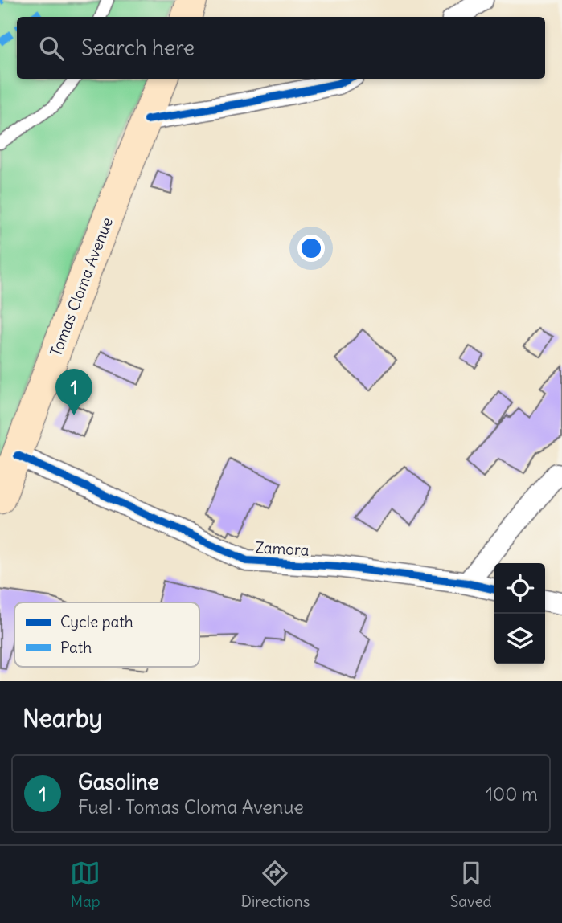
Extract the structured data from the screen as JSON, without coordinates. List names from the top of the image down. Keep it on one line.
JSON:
{"streets":{"main road":["Tomas Cloma Avenue"],"street":["Zamora"]},"crossings":[["Tomas Cloma Avenue","Zamora"]],"legend":["Cycle path","Path"],"page":{"search":"Search here","pins":"1","heading":"Nearby","list":[{"mark":"1","name":"Gasoline","note":"Fuel · Tomas Cloma Avenue","value":"100 m"}],"nav":["Map","Directions","Saved"]}}
